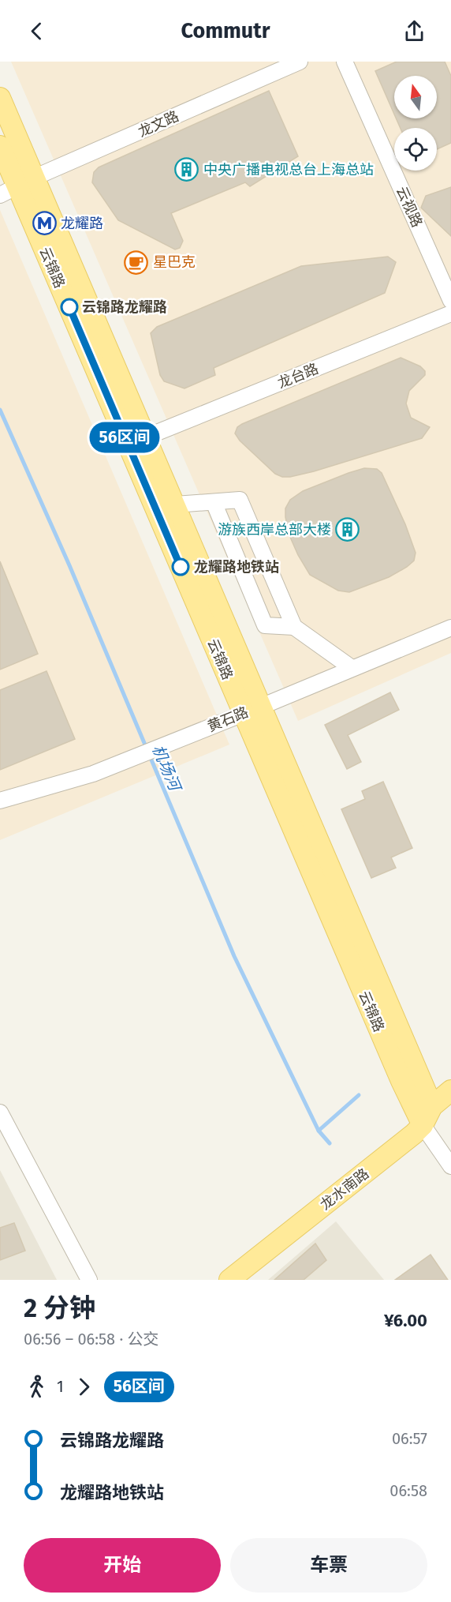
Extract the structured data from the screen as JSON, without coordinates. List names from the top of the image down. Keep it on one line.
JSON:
{"streets":{"main road":["云锦路","龙水南路"],"street":["龙文路","云视路","龙台路","黄石路"]},"crossings":[["龙文路","云锦路"],["云锦路","龙台路"],["云锦路","黄石路"],["云锦路","龙水南路"]],"water":["机场河"],"places":{"building":["中央广播电视总台上海总站","游族西岸总部大楼"],"metro station":["龙耀路"],"cafe":["星巴克"],"other":["云锦路龙耀路","龙耀路地铁站"]},"lines":["bus line 56区间"],"north":"top","page":{"header":"Commutr","on_map":"56区间","heading":["2 分钟","06:56 – 06:58 · 公交","¥6.00"],"legs":["1","56区间"],"list":[{"name":"云锦路龙耀路","value":"06:57"},{"name":"龙耀路地铁站","value":"06:58"}],"buttons":["开始","车票"]}}
